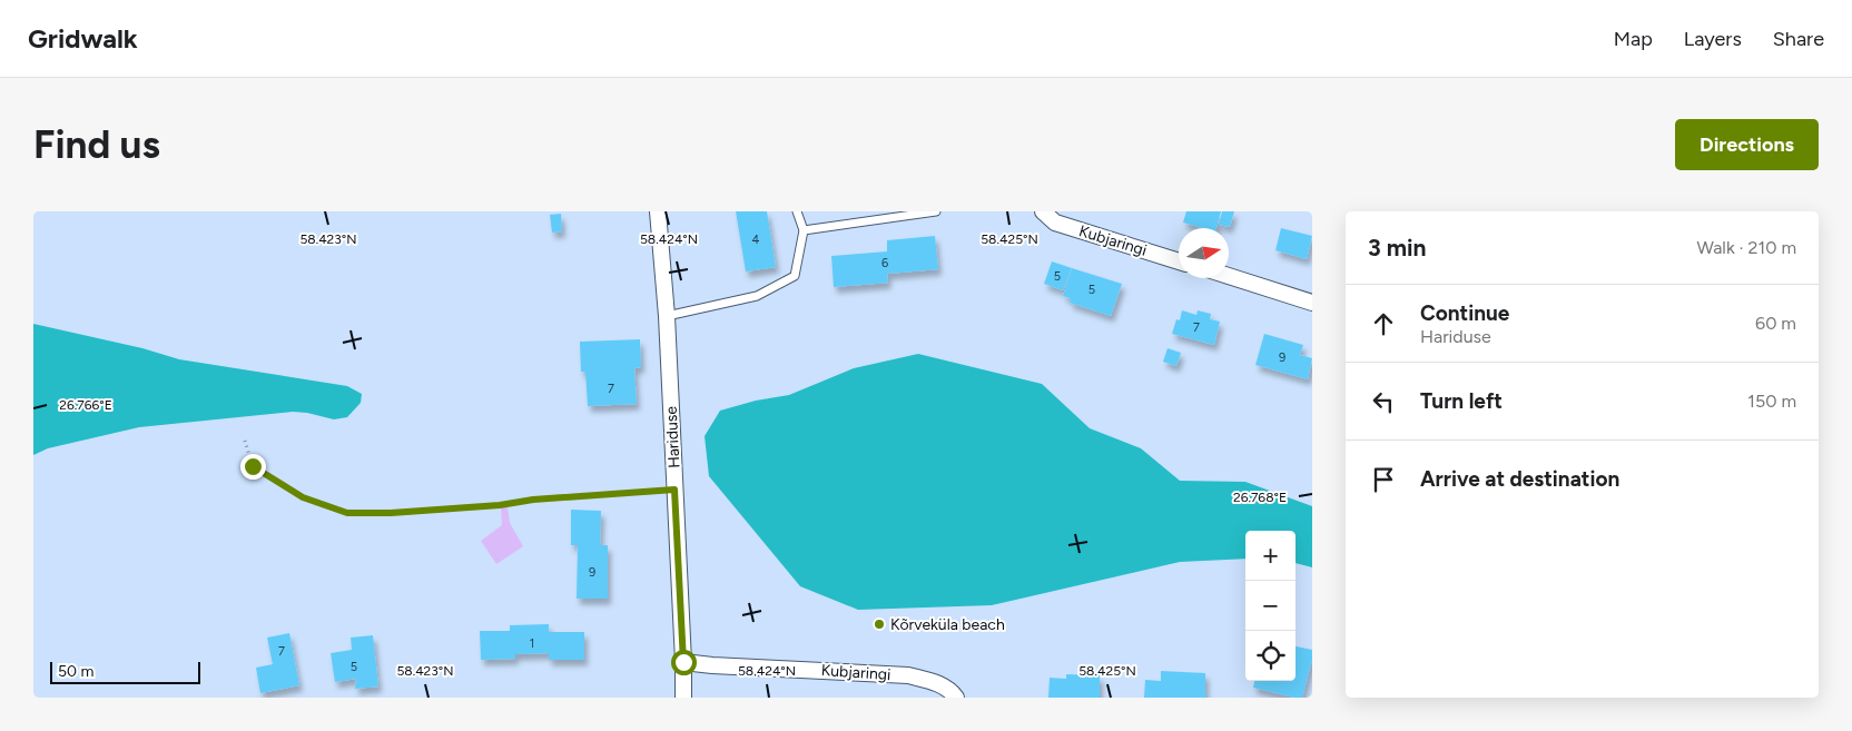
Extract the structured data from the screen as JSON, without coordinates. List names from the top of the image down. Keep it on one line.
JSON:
{"streets":{"street":["Kubjaringi","Hariduse"]},"crossings":[["Kubjaringi","Hariduse"]],"places":["Kõrveküla beach"],"house_numbers":["4","6","5","5","7","9","7","9","1","7","5"],"scale_bar":"50 m","north":"right","page":{"header":"Gridwalk","nav":["Map","Layers","Share"],"buttons":"Directions","title":"Find us","heading":["3 min","Walk · 210 m"],"list":[["Continue","Hariduse","60 m"],["Turn left","150 m"],"Arrive at destination"],"map_buttons":["+","−"],"scale":"50 m"},"coordinates":["58.423°N","58.424°N","58.425°N","26.766°E","26.768°E"]}
